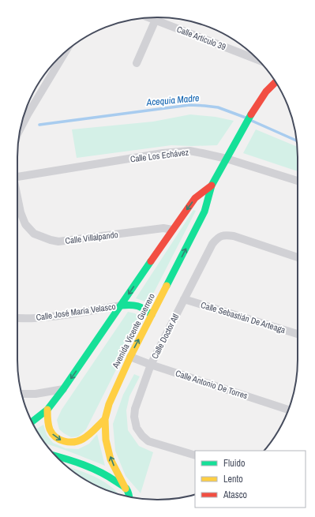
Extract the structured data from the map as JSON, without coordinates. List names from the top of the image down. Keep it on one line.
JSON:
{"streets":{"street":["Calle Artículo 39","Calle Los Echávez","Calle Villalpando","Calle José María Velasco","Calle Sebastián De Arteaga","Avenida Vicente Guerrero","Calle Doctor Atl","Calle Antonio De Torres"]},"crossings":[["Calle Los Echávez","Avenida Vicente Guerrero"],["Calle Villalpando","Avenida Vicente Guerrero"],["Calle José María Velasco","Avenida Vicente Guerrero"],["Calle Sebastián De Arteaga","Calle Doctor Atl"],["Avenida Vicente Guerrero","Calle Antonio De Torres"],["Calle Doctor Atl","Calle Antonio De Torres"]],"water":["Acequia Madre"],"legend":["Fluido","Lento","Atasco"]}
